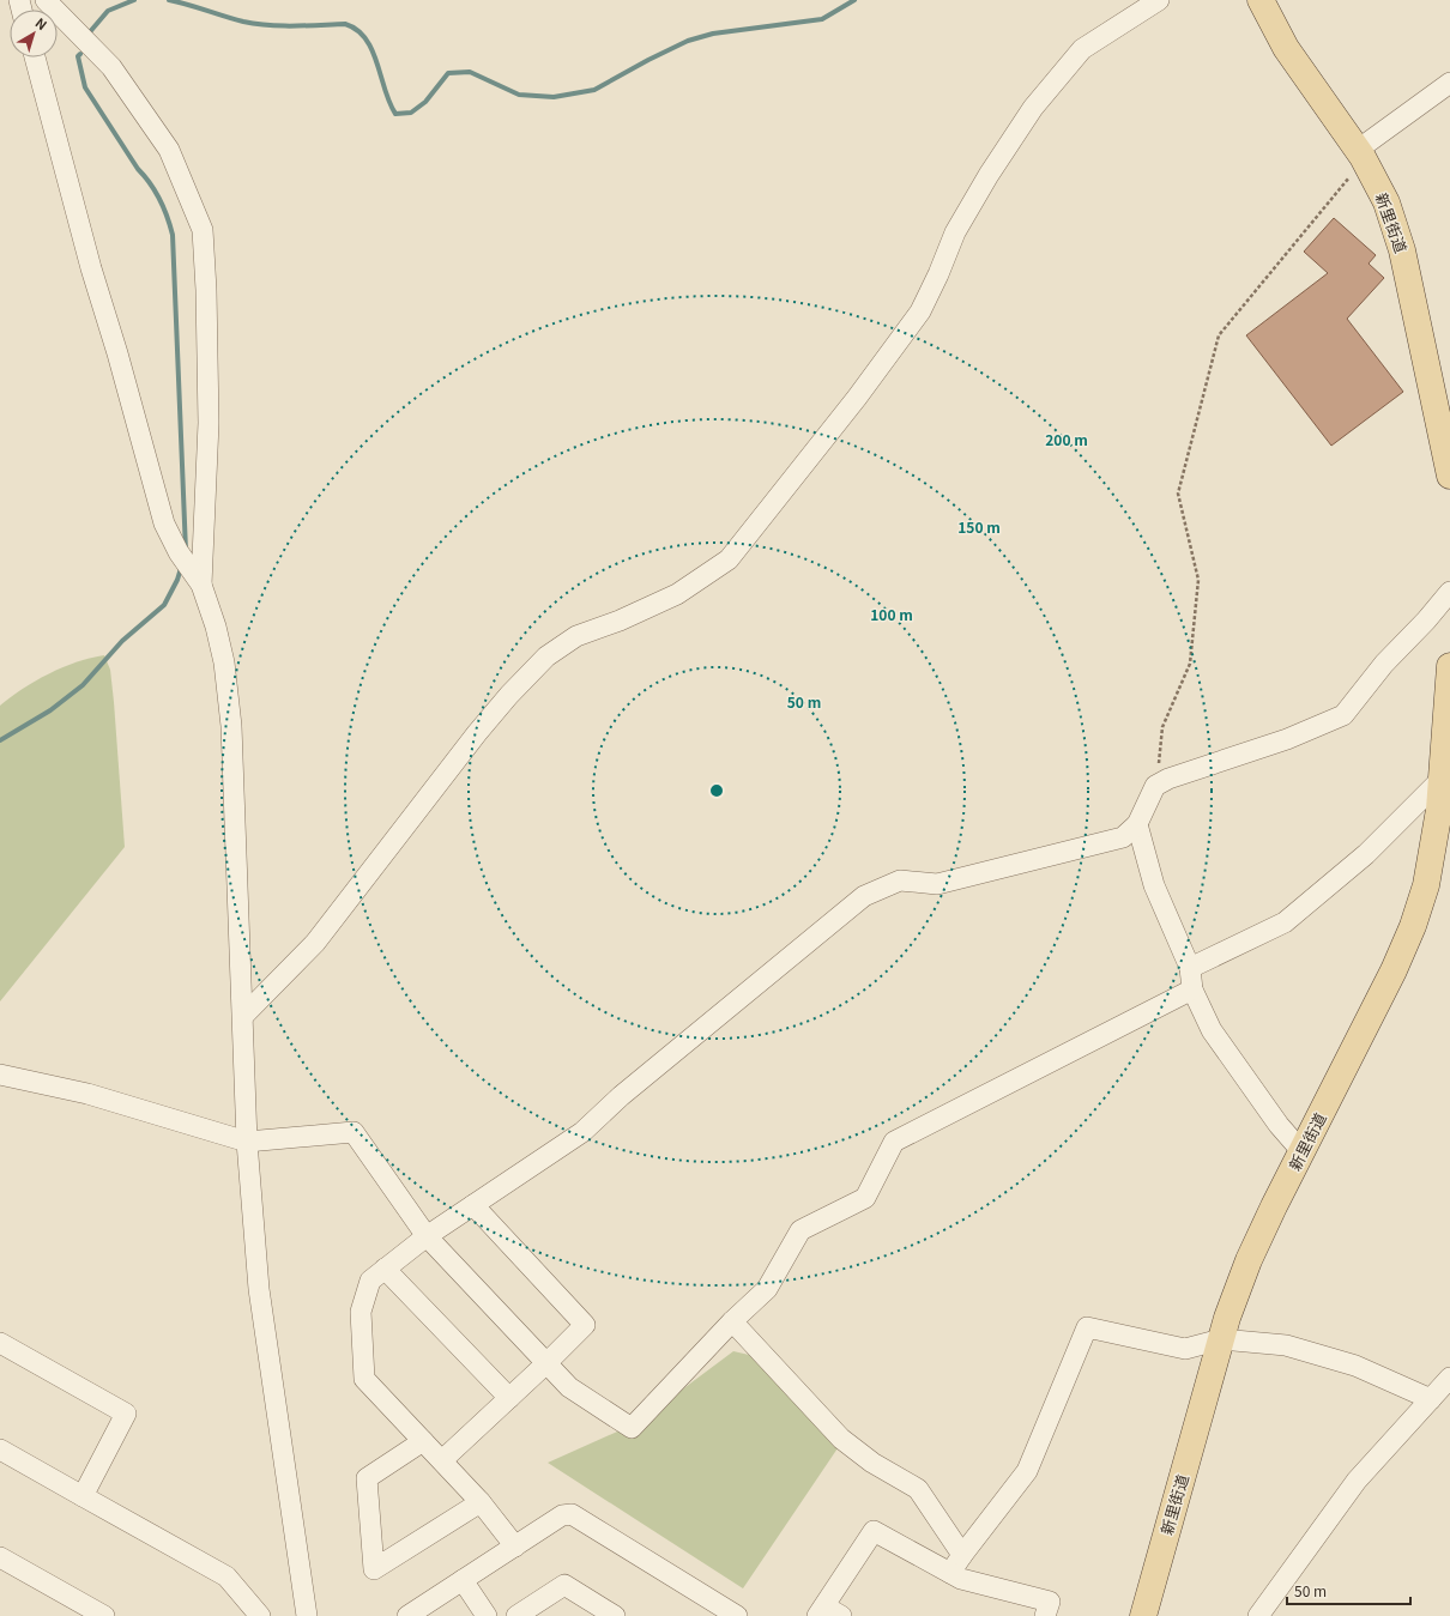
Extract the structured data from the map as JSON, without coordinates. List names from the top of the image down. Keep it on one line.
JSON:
{"streets":{"main road":["新里街道"]},"scale_bar":"50 m","north":"top right","rings":["200 m","150 m","100 m","50 m"]}
